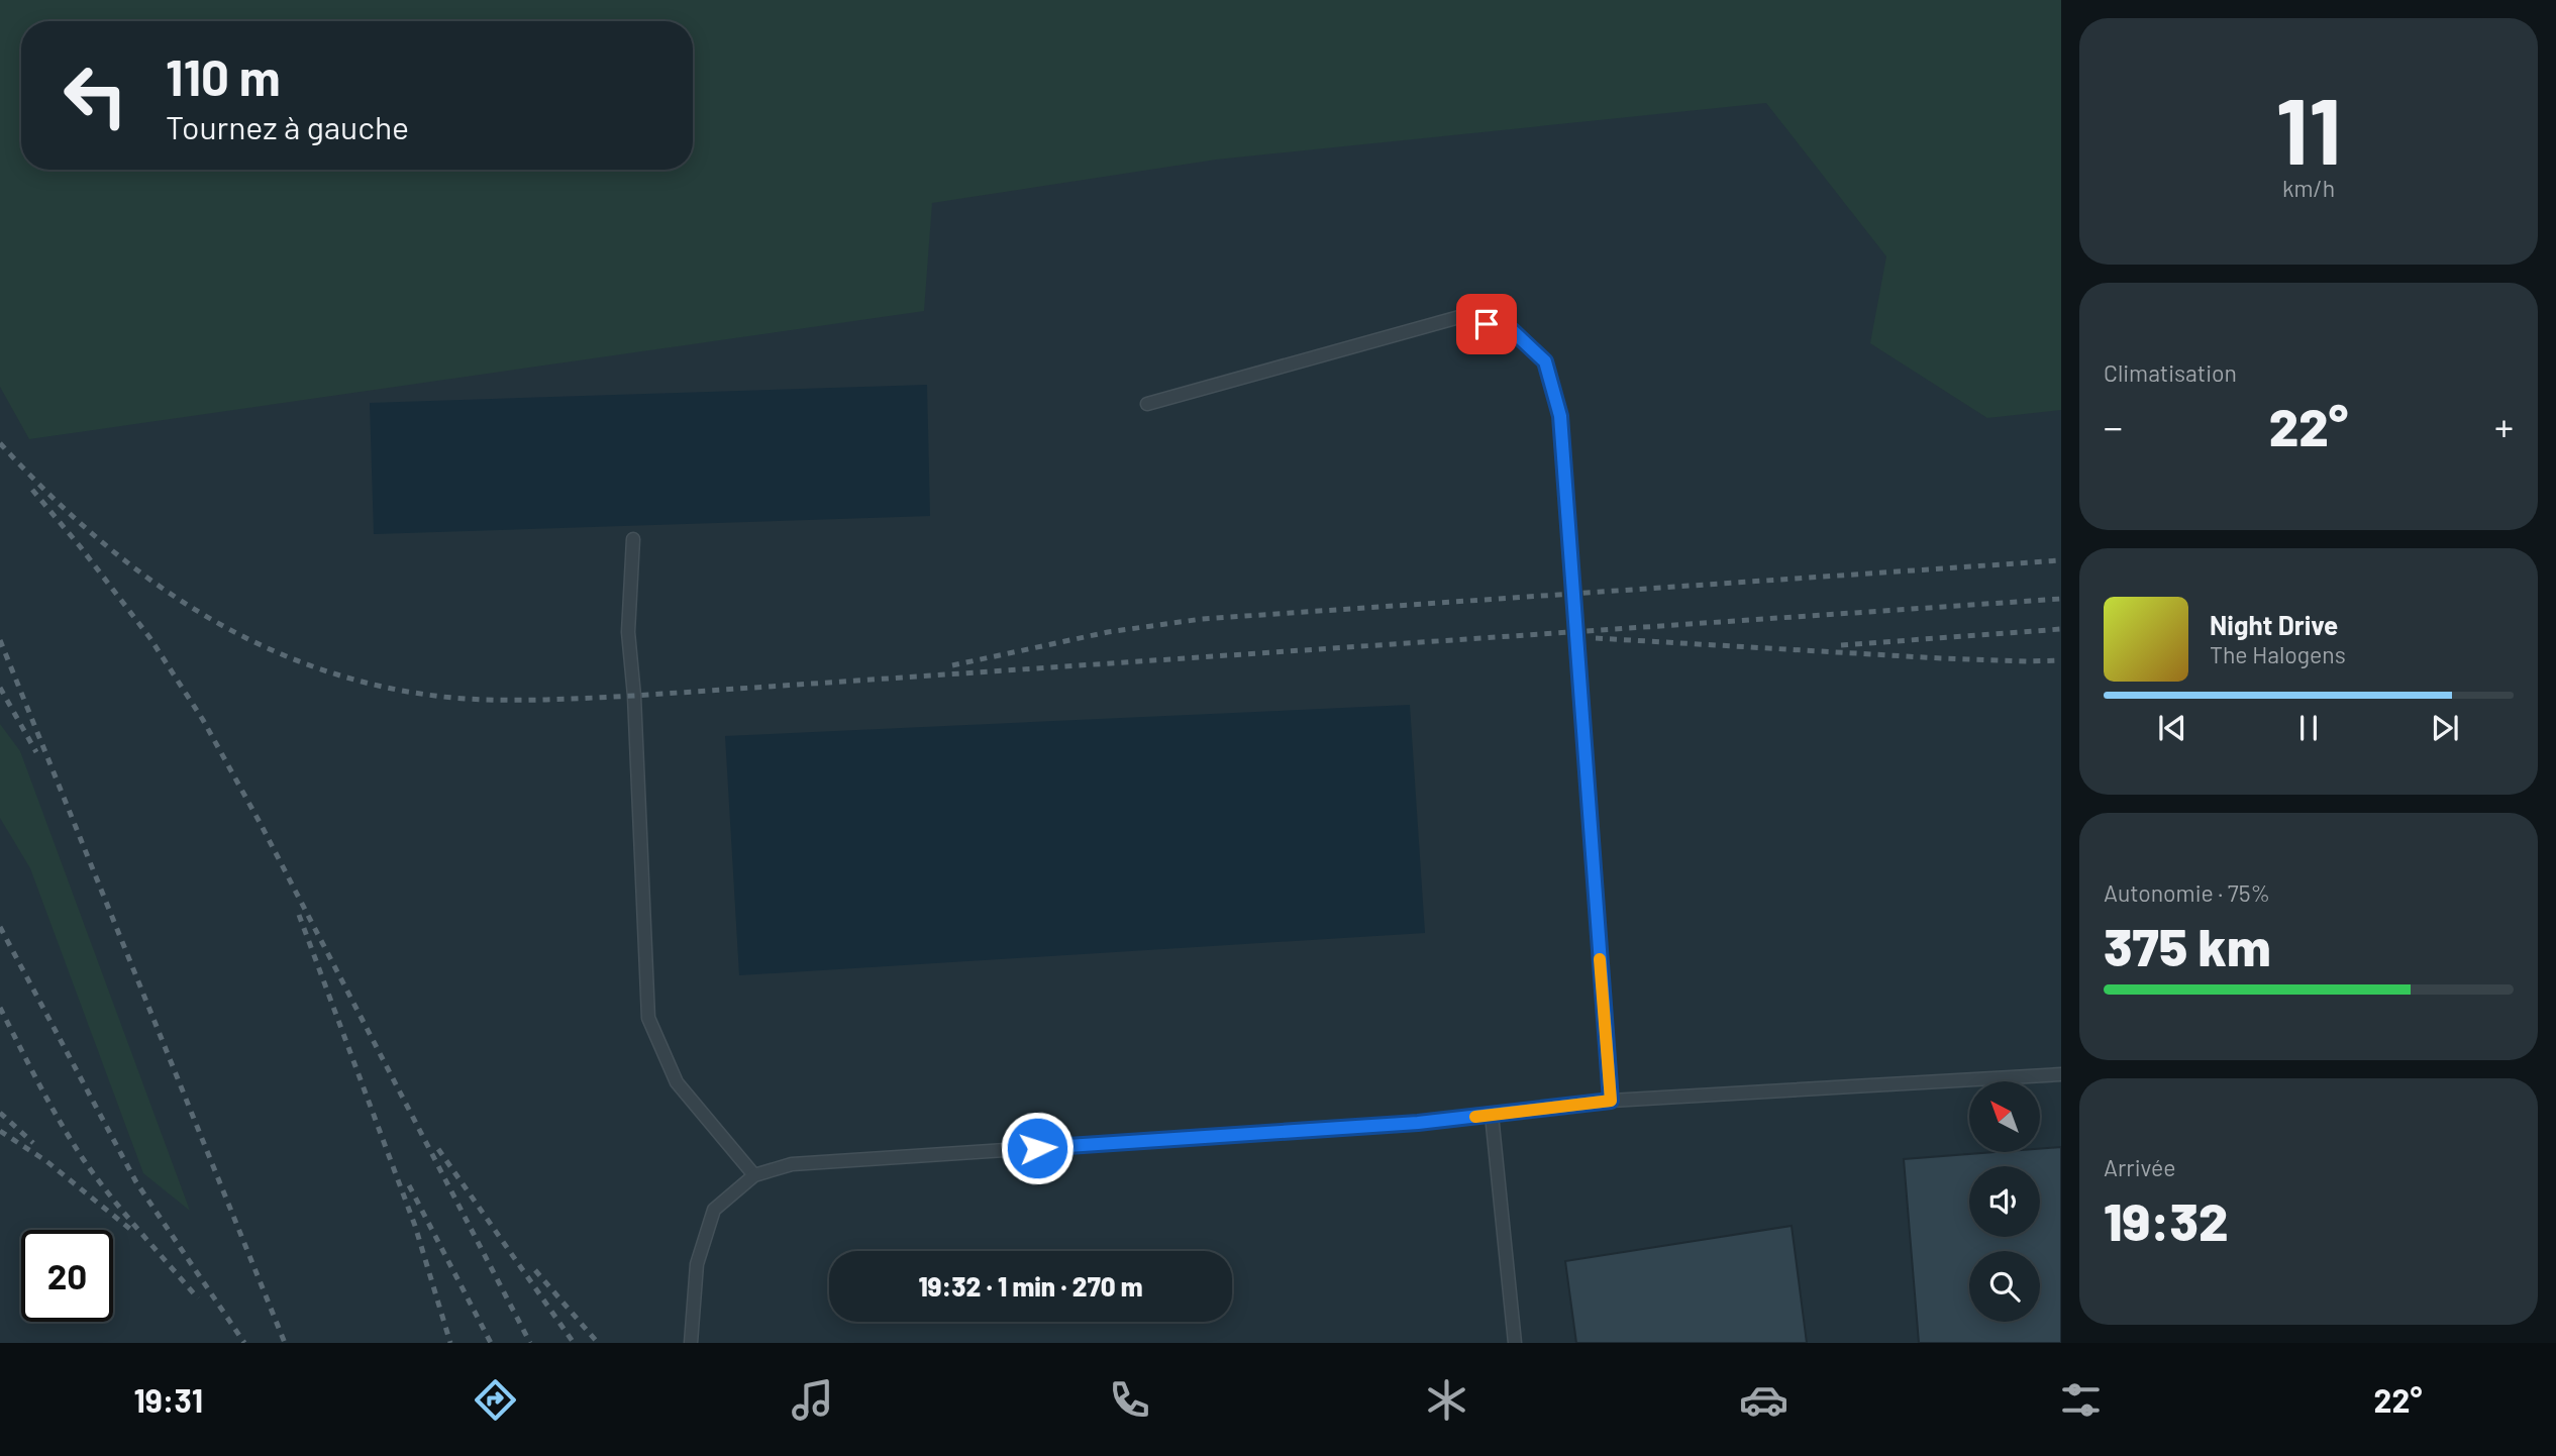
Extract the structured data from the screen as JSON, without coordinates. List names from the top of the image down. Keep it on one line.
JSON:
{"north":"top left","page":{"tile":[["11","km/h"],"Climatisation",["Autonomie · 75%","375 km"],["Arrivée","19:32"]],"turn":["110 m","Tournez à gauche"],"heat":["−","22°","+"],"song":["Night Drive","The Halogens"],"limit":"20","trip":"19:32 · 1 min · 270 m","tabs":["19:31","22°"]}}
